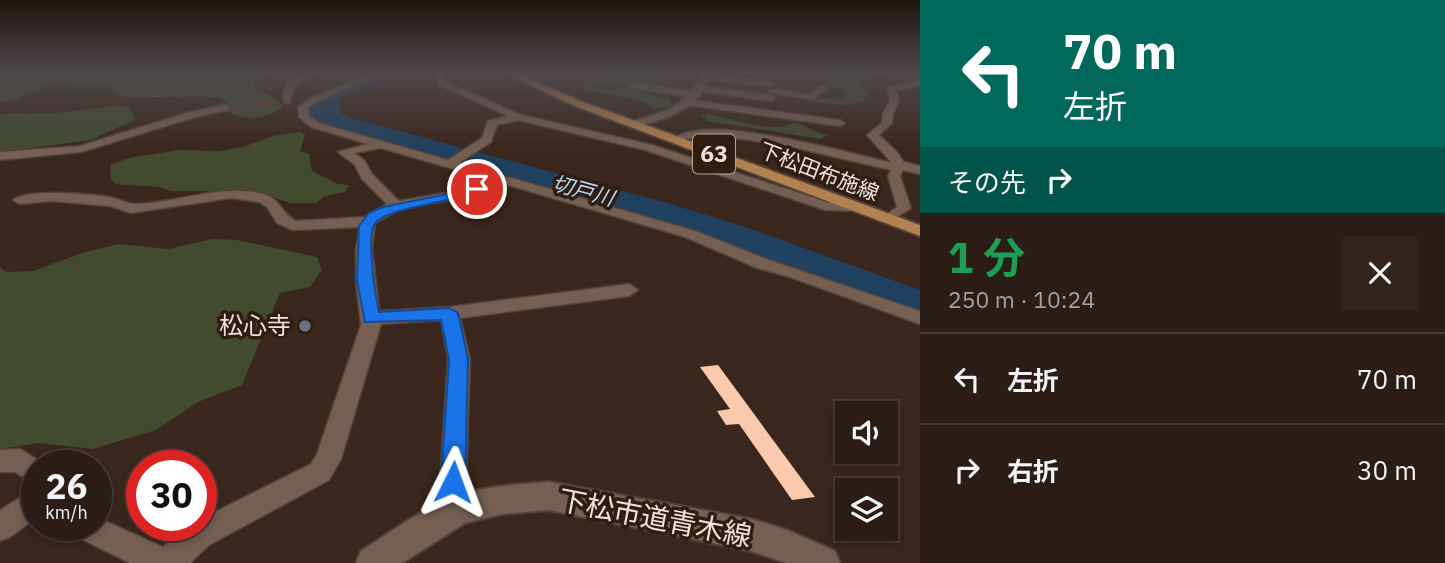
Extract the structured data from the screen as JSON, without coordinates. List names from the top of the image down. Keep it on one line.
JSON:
{"streets":{"main road":["63","下松田布施線"],"street":["下松市道青木線"]},"water":["切戸川"],"places":["松心寺"],"page":{"turn":["70 m","左折"],"then":"その先","heading":["1 分","250 m · 10:24"],"list":[{"name":"左折","value":"70 m"},{"name":"右折","value":"30 m"}],"speed":"26 km/h","limit":"30"}}
